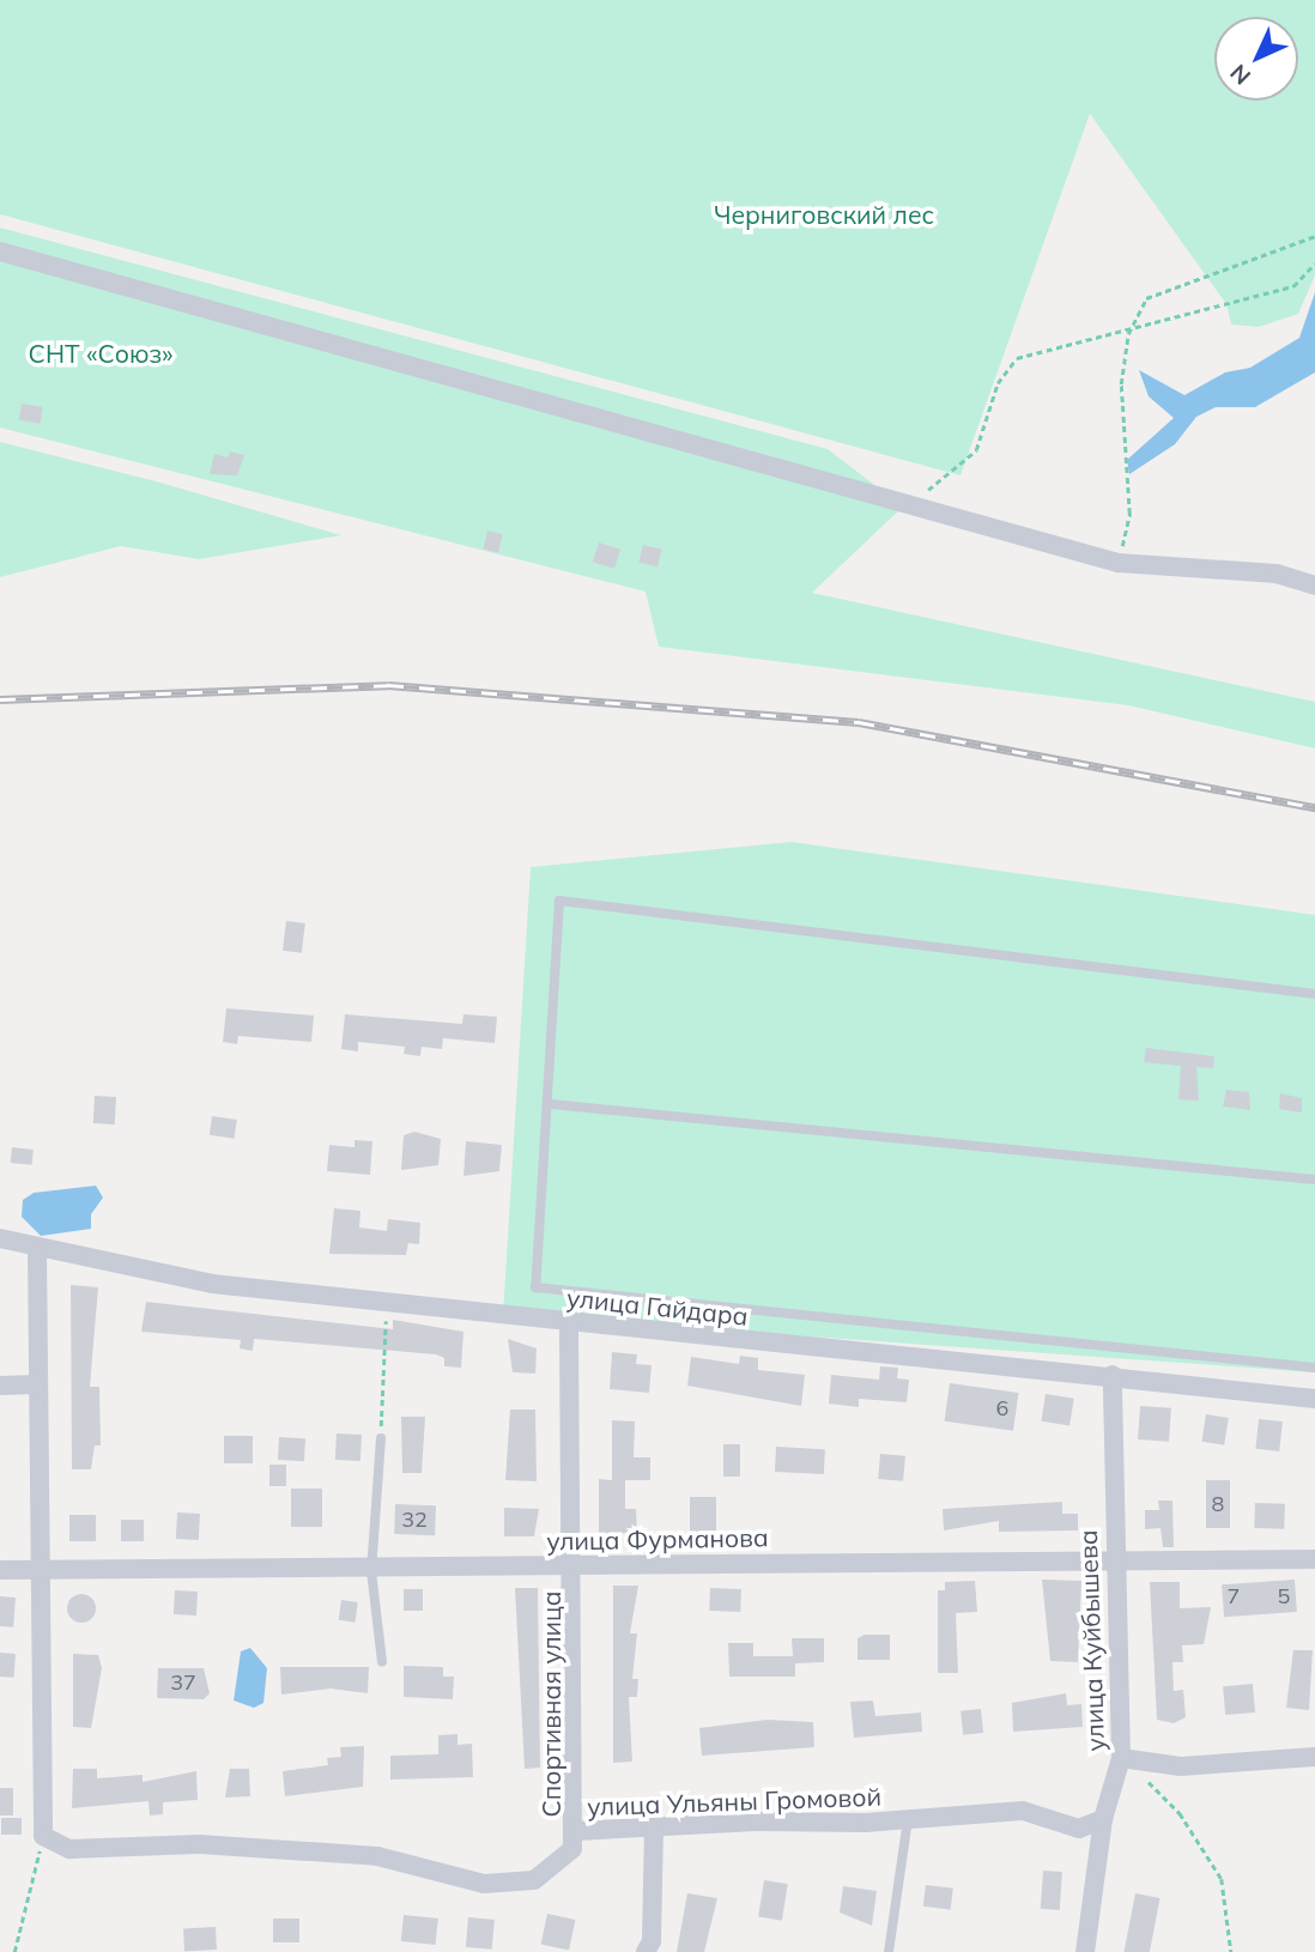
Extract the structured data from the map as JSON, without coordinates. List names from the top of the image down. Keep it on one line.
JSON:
{"streets":{"street":["улица Гайдара","улица Фурманова","улица Куйбышева","Спортивная улица","улица Ульяны Громовой"]},"crossings":[["улица Гайдара","улица Куйбышева"],["улица Гайдара","Спортивная улица"],["улица Фурманова","улица Куйбышева"],["улица Фурманова","Спортивная улица"],["улица Куйбышева","улица Ульяны Громовой"],["Спортивная улица","улица Ульяны Громовой"]],"parks":["Черниговский лес","СНТ «Союз»"],"house_numbers":["6","8","32","7","5","37"],"north":"bottom left"}
